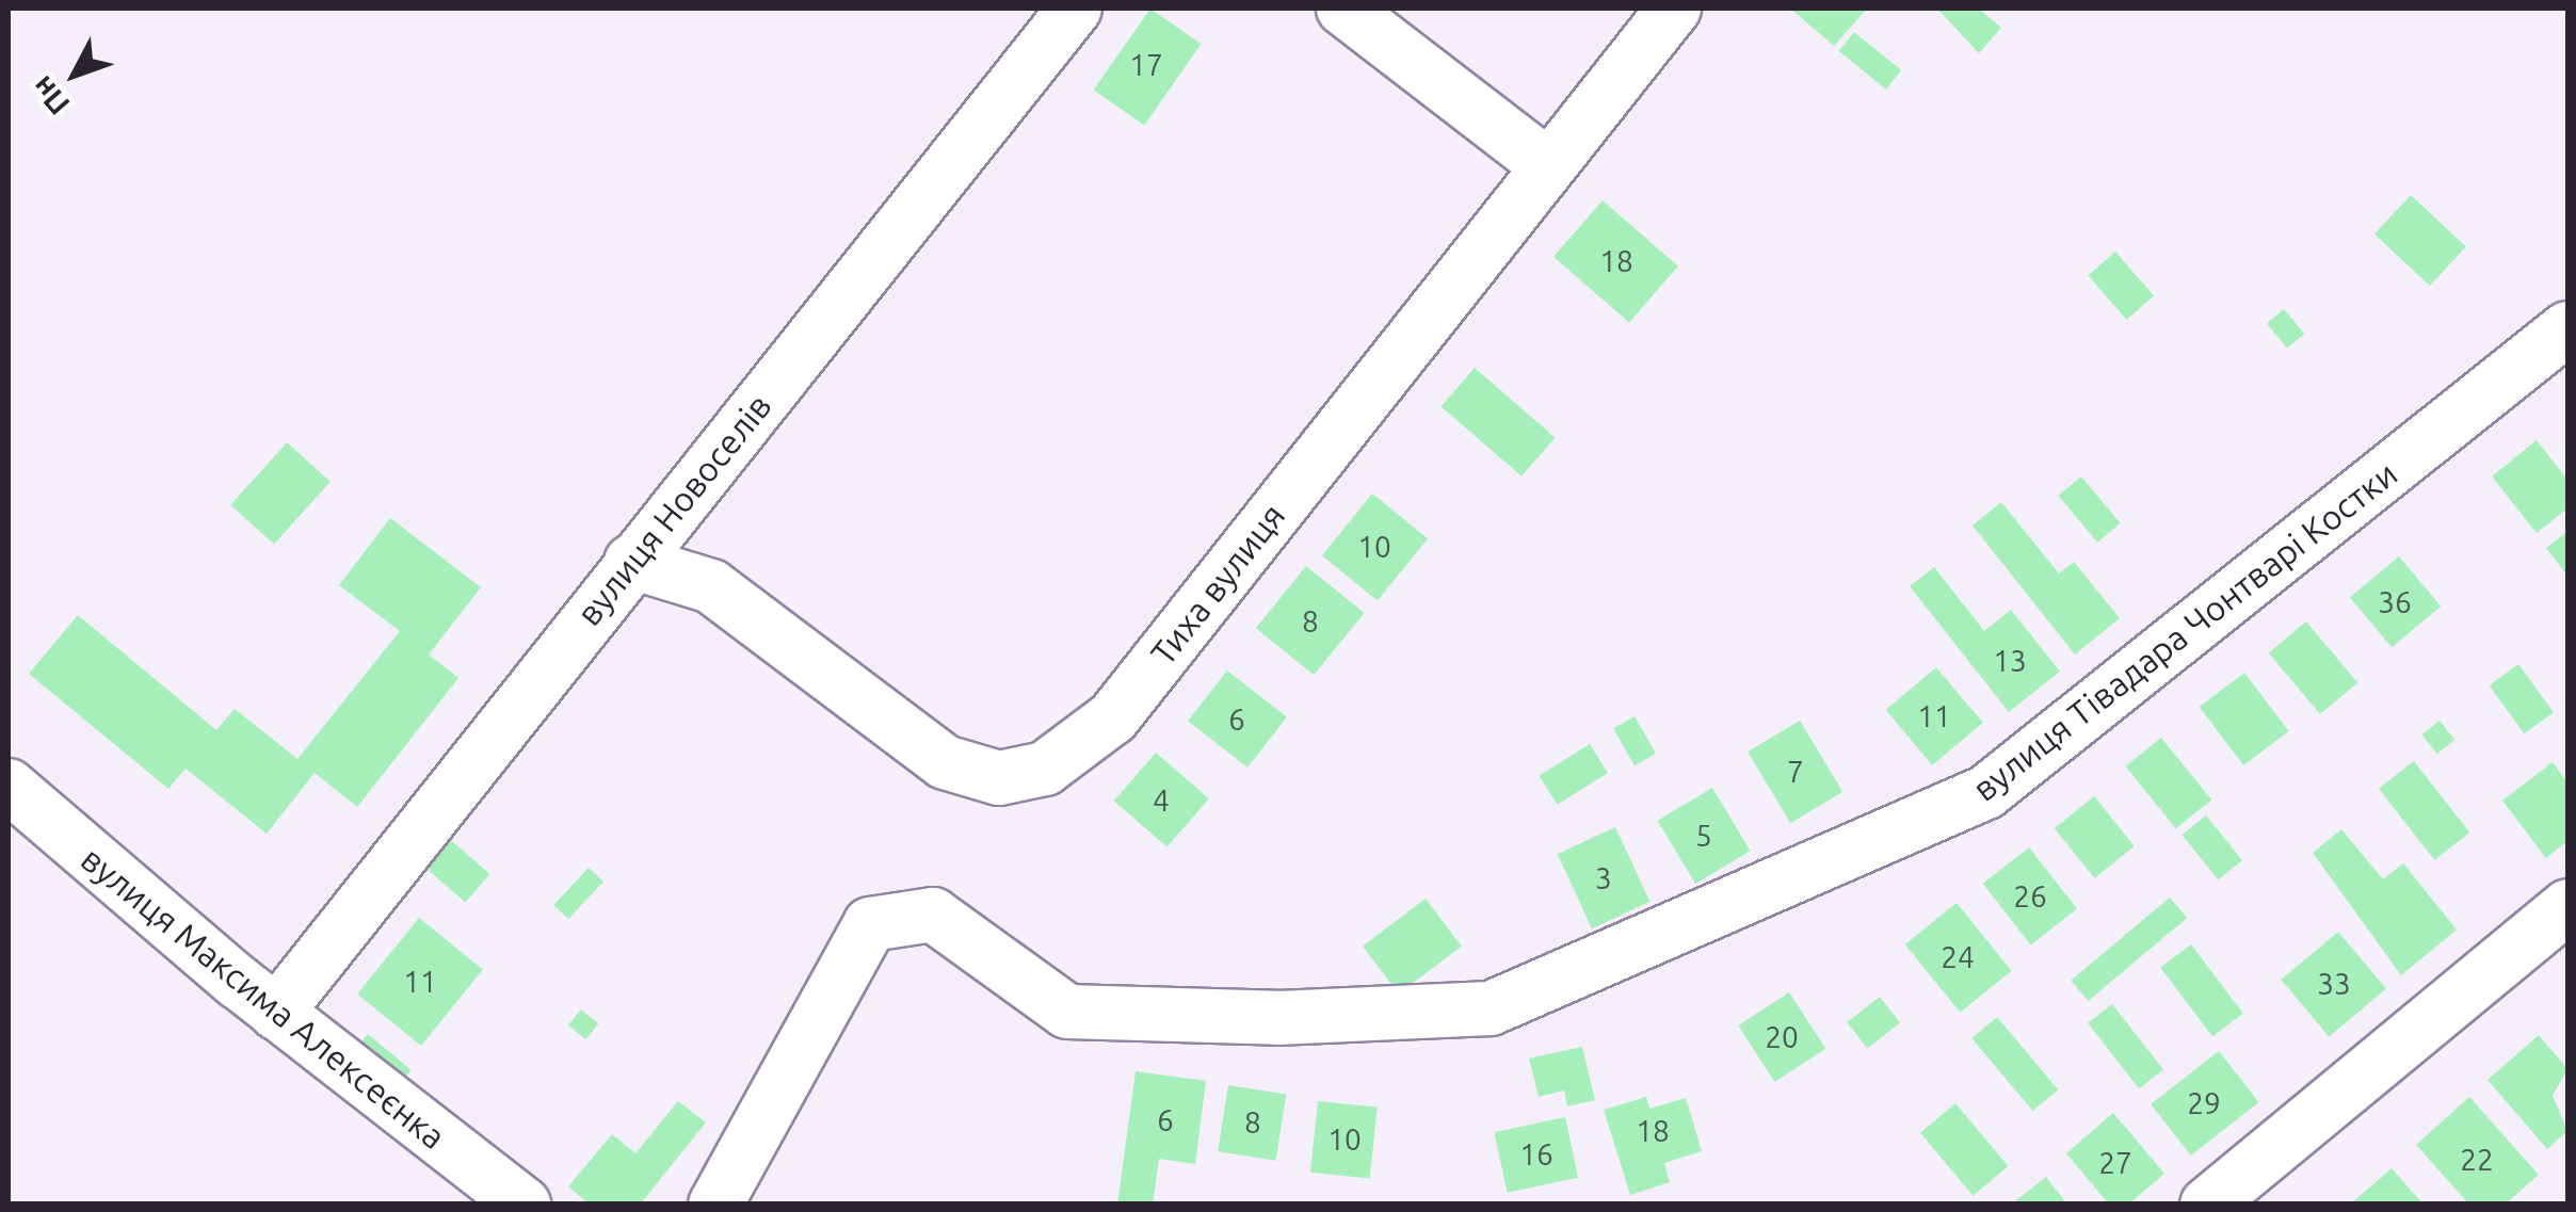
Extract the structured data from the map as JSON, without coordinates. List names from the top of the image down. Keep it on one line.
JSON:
{"streets":{"street":["вулиця Новоселів","Тиха вулиця","вулиця Тівадара Чонтварі Костки","вулиця Максима Алексеєнка"]},"crossings":[["вулиця Новоселів","Тиха вулиця"],["вулиця Новоселів","вулиця Максима Алексеєнка"]],"house_numbers":["17","18","10","36","8","13","11","6","7","4","5","3","26","24","11","33","20","29","6","8","18","10","16","22","27"],"north":"bottom left"}
